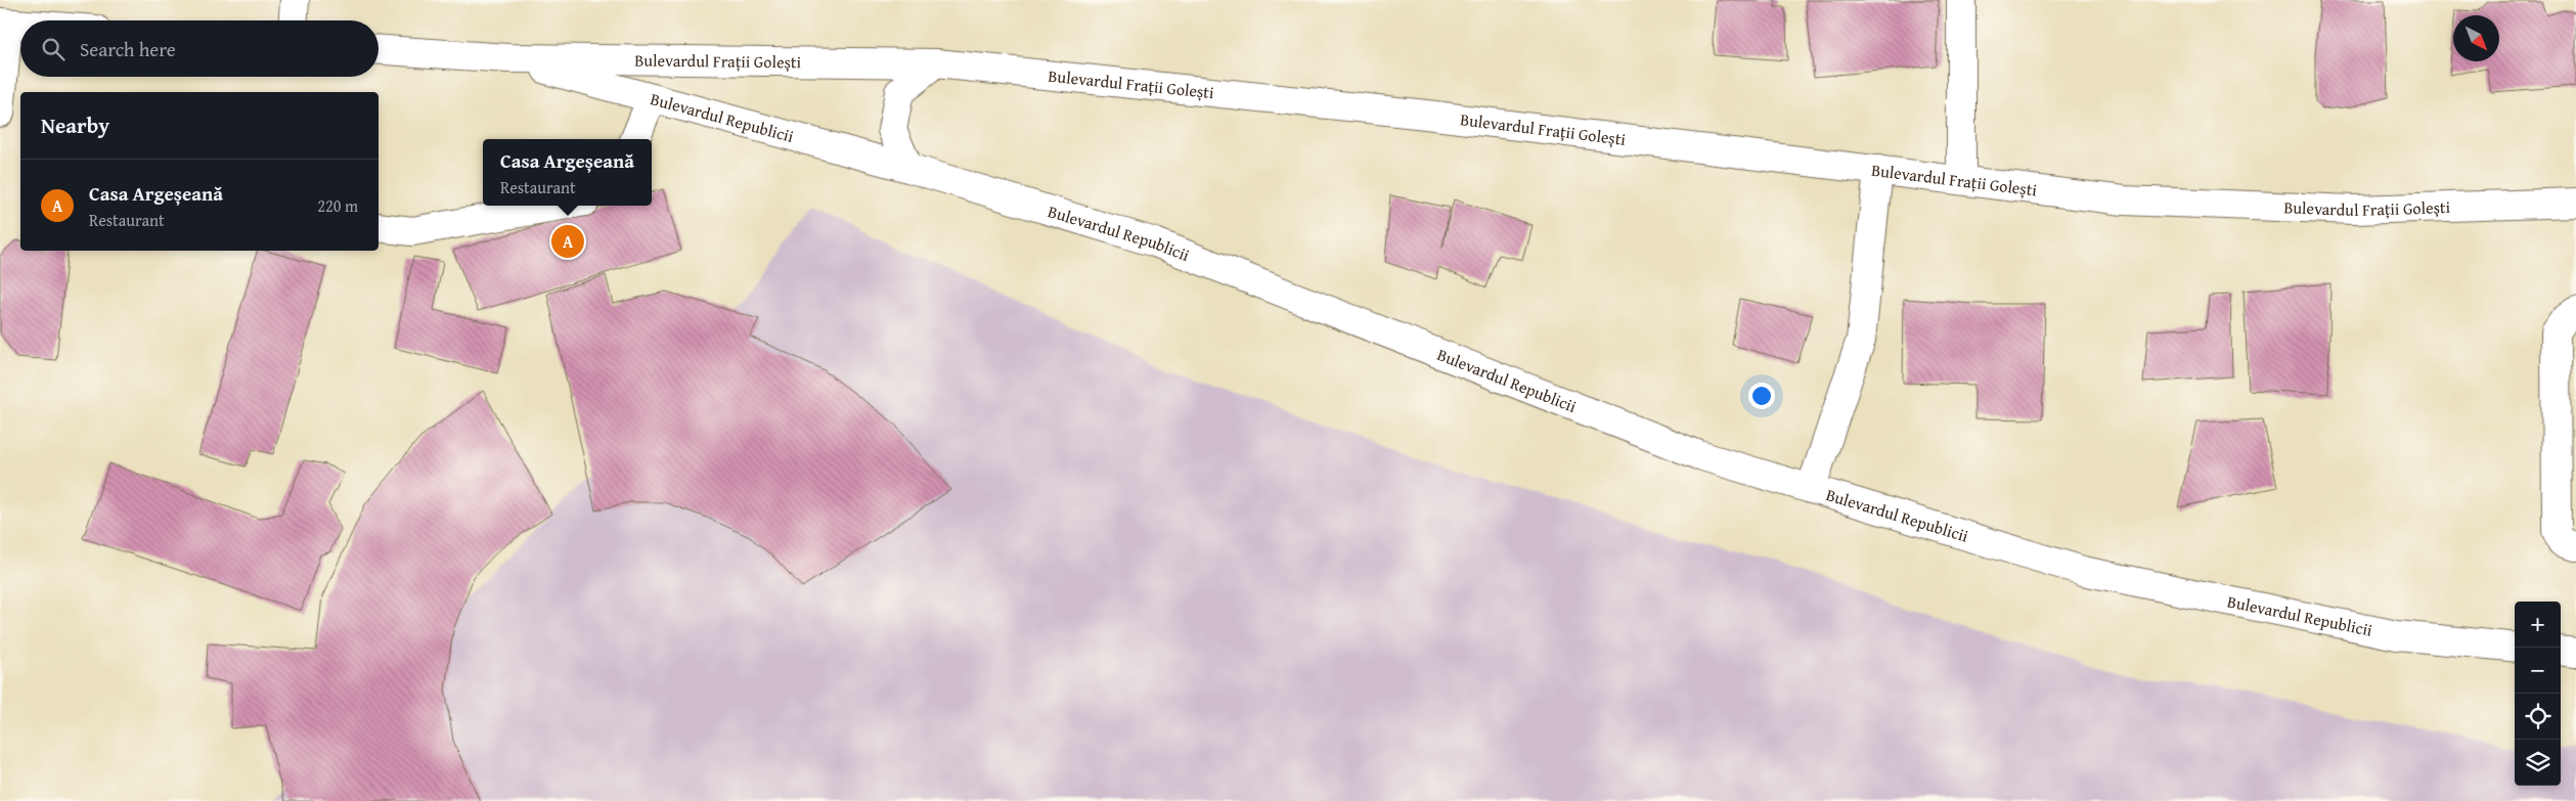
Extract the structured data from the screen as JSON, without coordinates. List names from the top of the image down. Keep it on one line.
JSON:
{"streets":{"main road":["Bulevardul Frații Golești","Bulevardul Republicii"]},"crossings":[["Bulevardul Frații Golești","Bulevardul Republicii"]],"north":"bottom right","page":{"search":"Search here","heading":"Nearby","popup":["Casa Argeșeană","Restaurant"],"list":[{"mark":"A","name":"Casa Argeșeană","note":"Restaurant","value":"220 m"}],"pins":"A","map_buttons":["+","−"]}}
